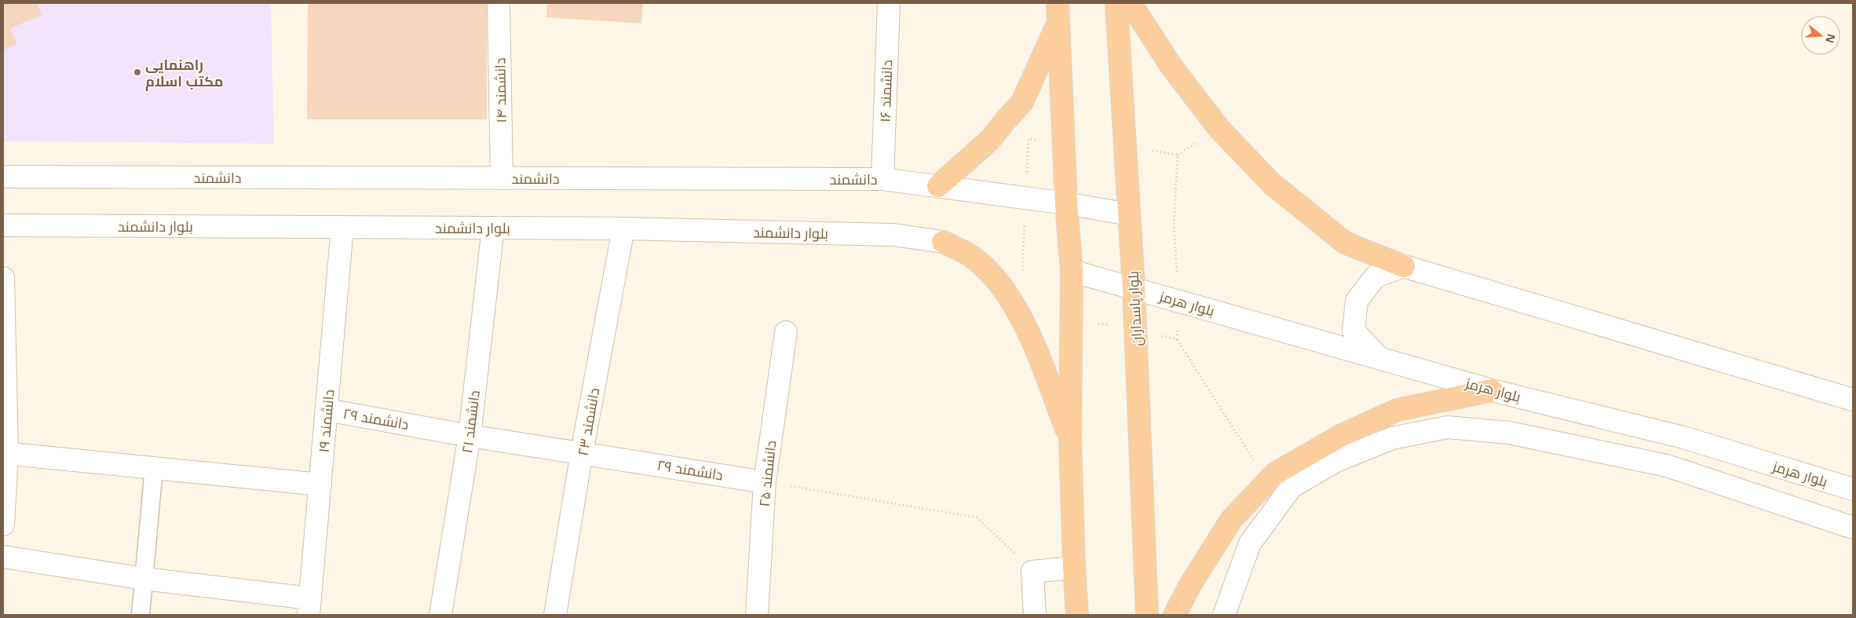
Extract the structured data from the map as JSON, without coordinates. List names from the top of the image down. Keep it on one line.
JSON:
{"streets":{"highway":["بلوار پاسداران"],"street":["دانشمند ۱۴","دانشمند ۱۶","دانشمند","بلوار دانشمند","بلوار هرمز","دانشمند ۲۹","دانشمند ۱۹","دانشمند ۲۱","دانشمند ۲۳","دانشمند ۲۵"]},"crossings":[["دانشمند ۱۴","دانشمند"],["دانشمند ۱۶","دانشمند"],["دانشمند","بلوار پاسداران"],["بلوار دانشمند","دانشمند ۱۹"],["بلوار دانشمند","دانشمند ۲۱"],["بلوار دانشمند","دانشمند ۲۳"],["بلوار هرمز","بلوار پاسداران"],["دانشمند ۲۹","دانشمند ۱۹"],["دانشمند ۲۹","دانشمند ۲۱"],["دانشمند ۲۹","دانشمند ۲۳"],["دانشمند ۲۹","دانشمند ۲۵"]],"places":["راهنمایی مکتب اسلام"],"north":"right"}
